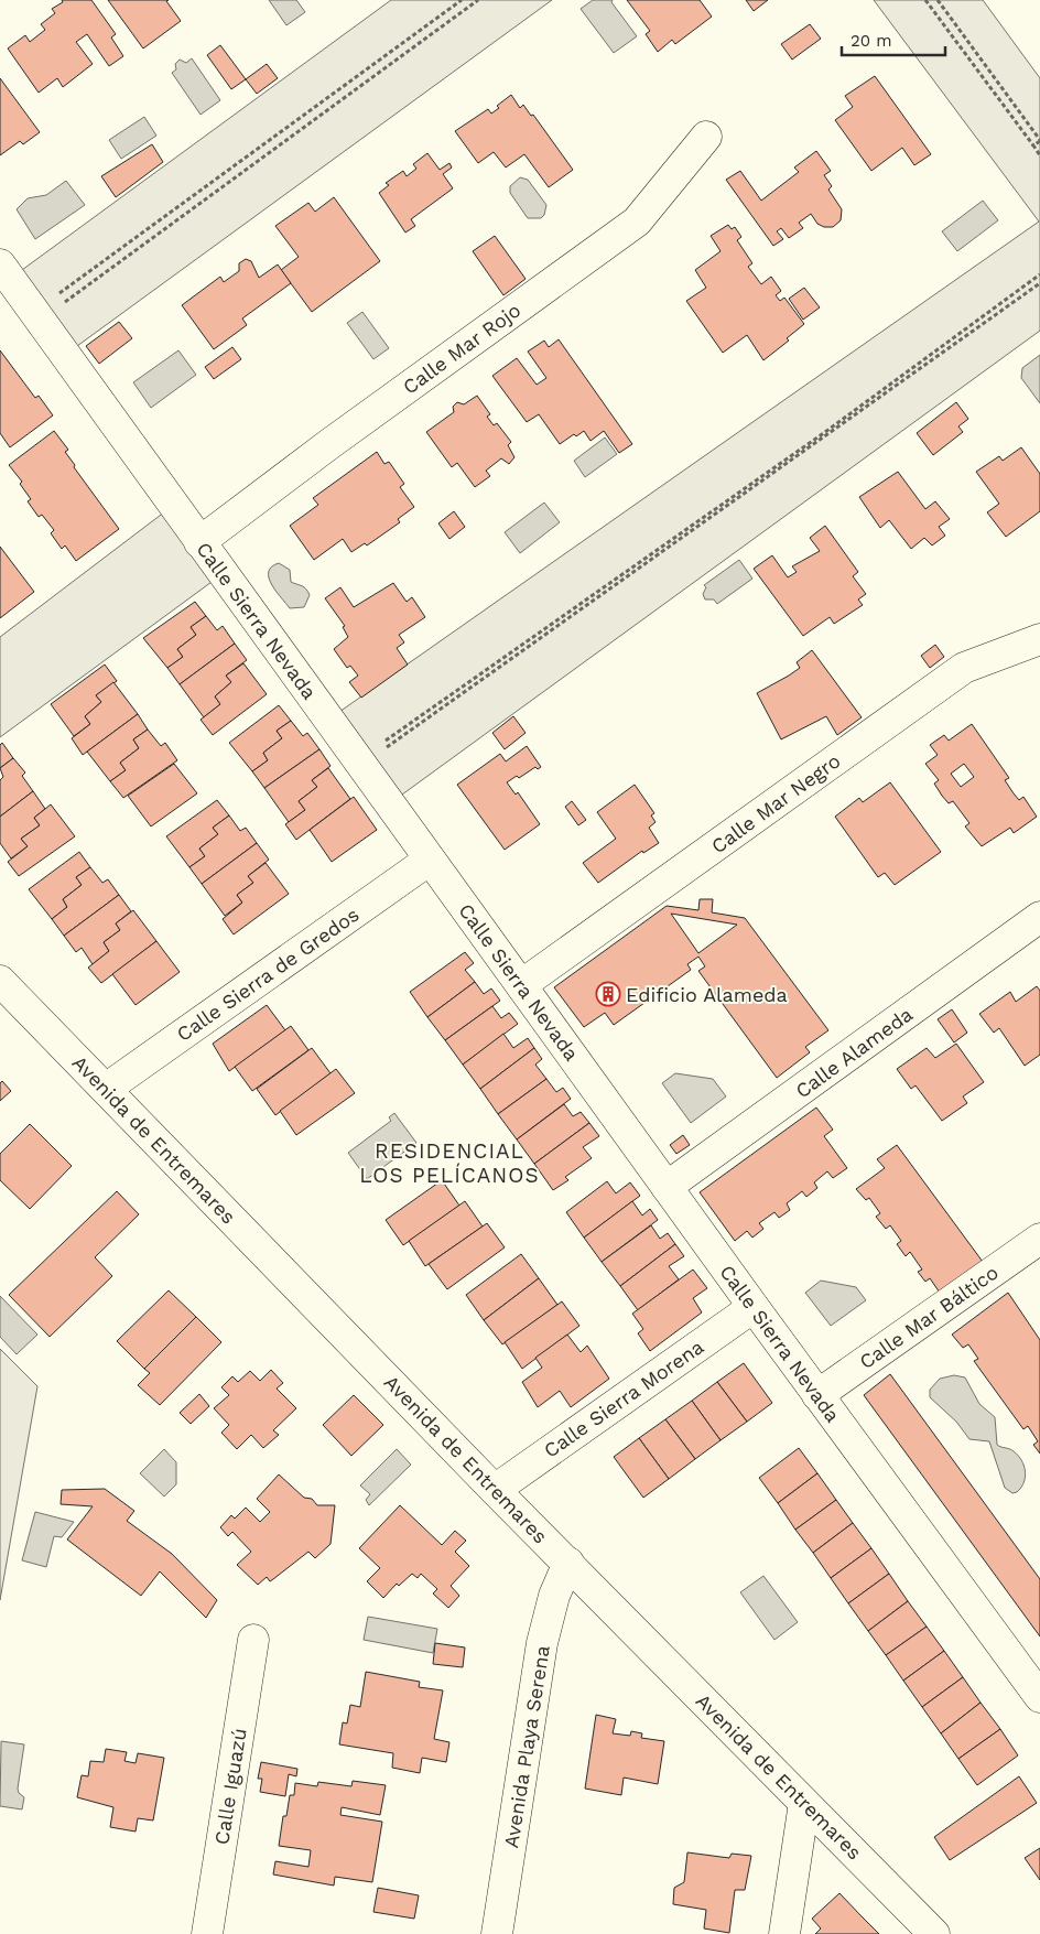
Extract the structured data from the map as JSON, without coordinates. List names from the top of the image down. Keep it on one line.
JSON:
{"streets":{"street":["Calle Mar Rojo","Calle Sierra Nevada","Calle Mar Negro","Calle Sierra de Gredos","Calle Alameda","Avenida de Entremares","Calle Mar Báltico","Calle Sierra Morena","Avenida Playa Serena","Calle Iguazú"]},"crossings":[["Calle Mar Rojo","Calle Sierra Nevada"],["Calle Sierra Nevada","Calle Mar Negro"],["Calle Sierra Nevada","Calle Sierra de Gredos"],["Calle Sierra Nevada","Calle Alameda"],["Calle Sierra Nevada","Calle Mar Báltico"],["Calle Sierra Nevada","Calle Sierra Morena"],["Calle Sierra de Gredos","Avenida de Entremares"],["Avenida de Entremares","Calle Sierra Morena"],["Avenida de Entremares","Avenida Playa Serena"]],"districts":["RESIDENCIAL LOS PELÍCANOS"],"places":{"building":["Edificio Alameda"]},"scale_bar":"20 m"}
